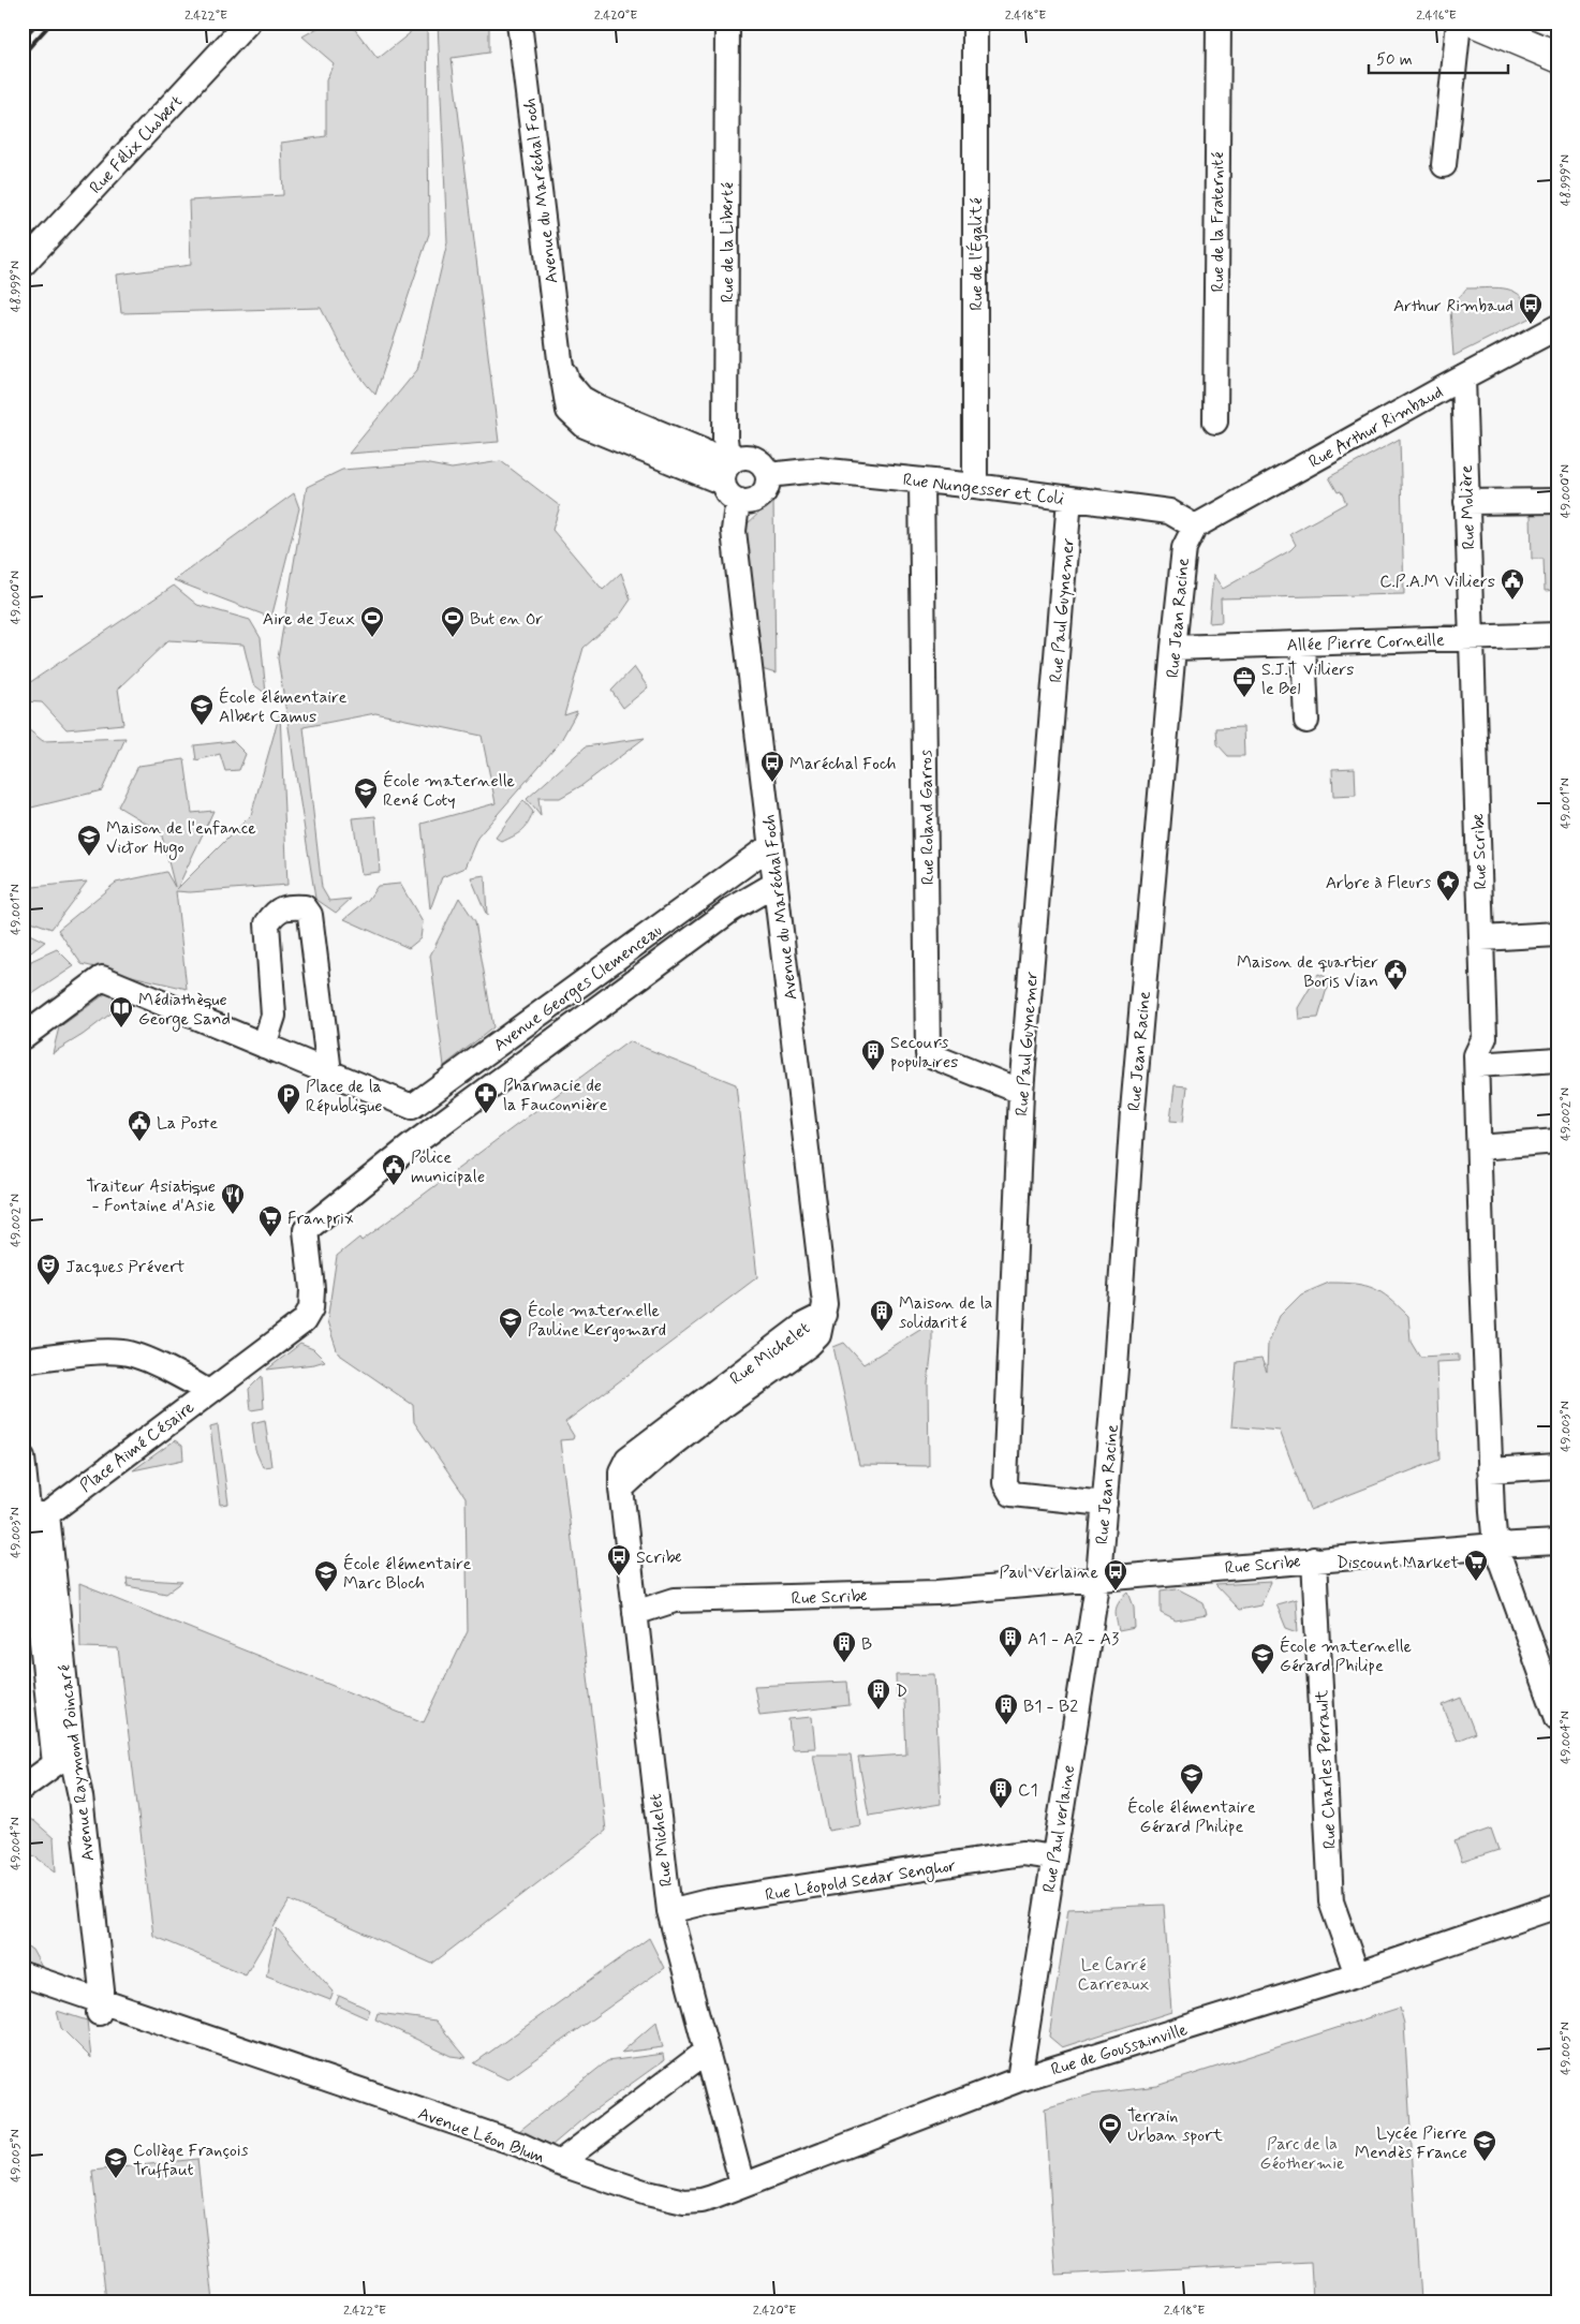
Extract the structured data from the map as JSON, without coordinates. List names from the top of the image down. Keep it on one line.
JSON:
{"streets":{"street":["Rue Félix Chobert","Avenue du Maréchal Foch","Rue de la Fraternité","Rue de la Liberté","Rue de l'Égalité","Rue Arthur Rimbaud","Rue Nungesser et Coli","Rue Molière","Rue Paul Guynemer","Rue Jean Racine","Allée Pierre Corneille","Rue Roland Garros","Rue Scribe","Avenue Georges Clemenceau","Rue Michelet","Place Aimé Césaire","Avenue Raymond Poincaré","Rue Charles Perrault","Rue Paul verlaine","Rue Léopold Sedar Senghor","Rue de Goussainville","Avenue Léon Blum"]},"crossings":[["Avenue du Maréchal Foch","Rue de la Liberté"],["Avenue du Maréchal Foch","Rue Nungesser et Coli"],["Avenue du Maréchal Foch","Avenue Georges Clemenceau"],["Avenue du Maréchal Foch","Rue Michelet"],["Rue de la Liberté","Rue Nungesser et Coli"],["Rue de l'Égalité","Rue Nungesser et Coli"],["Rue Arthur Rimbaud","Rue Nungesser et Coli"],["Rue Arthur Rimbaud","Rue Molière"],["Rue Arthur Rimbaud","Rue Jean Racine"],["Rue Nungesser et Coli","Rue Paul Guynemer"],["Rue Nungesser et Coli","Rue Jean Racine"],["Rue Nungesser et Coli","Rue Roland Garros"],["Rue Molière","Allée Pierre Corneille"],["Rue Molière","Rue Scribe"],["Rue Paul Guynemer","Rue Jean Racine"],["Rue Paul Guynemer","Rue Roland Garros"],["Rue Jean Racine","Allée Pierre Corneille"],["Rue Jean Racine","Rue Scribe"],["Rue Jean Racine","Rue Paul verlaine"],["Allée Pierre Corneille","Rue Scribe"],["Rue Scribe","Rue Michelet"],["Rue Scribe","Rue Charles Perrault"],["Rue Scribe","Rue Paul verlaine"],["Avenue Georges Clemenceau","Place Aimé Césaire"],["Rue Michelet","Rue Léopold Sedar Senghor"],["Rue Michelet","Rue de Goussainville"],["Place Aimé Césaire","Avenue Raymond Poincaré"],["Avenue Raymond Poincaré","Avenue Léon Blum"],["Rue Charles Perrault","Rue de Goussainville"],["Rue Paul verlaine","Rue Léopold Sedar Senghor"],["Rue Paul verlaine","Rue de Goussainville"],["Rue de Goussainville","Avenue Léon Blum"]],"parks":["Le Carré Carreaux","Parc de la Géothermie"],"places":{"bus stop":["Arthur Rimbaud","Maréchal Foch","Scribe","Paul Verlaine"],"public building":["C.P.A.M Villiers","Maison de quartier Boris Vian","La Poste","Police municipale"],"sports":["Aire de Jeux","But en Or","Terrain Urban sport"],"office":["S.J.T Villiers le Bel"],"school or university":["École élémentaire Albert Camus","École maternelle René Coty","Maison de l'enfance Victor Hugo","École maternelle Pauline Kergomard","École élémentaire Marc Bloch","École maternelle Gérard Philipe","École élémentaire Gérard Philipe","Lycée Pierre Mendès France","Collège François Truffaut"],"place":["Arbre à Fleurs"],"library":["Médiathèque George Sand"],"building":["Secours populaires","Maison de la solidarité","A1 - A2 - A3","B","D","B1 - B2","C1"],"pharmacy":["Pharmacie de la Fauconnière"],"parking":["Place de la République"],"restaurant":["Traiteur Asiatique - Fontaine d'Asie"],"supermarket":["Franprix","Discount Market"],"theatre":["Jacques Prévert"]},"scale_bar":"50 m","coordinates":["2.422°E","2.420°E","2.418°E","2.416°E","48.999°N","49.000°N","49.001°N","49.002°N","49.003°N","49.004°N","49.005°N"]}
